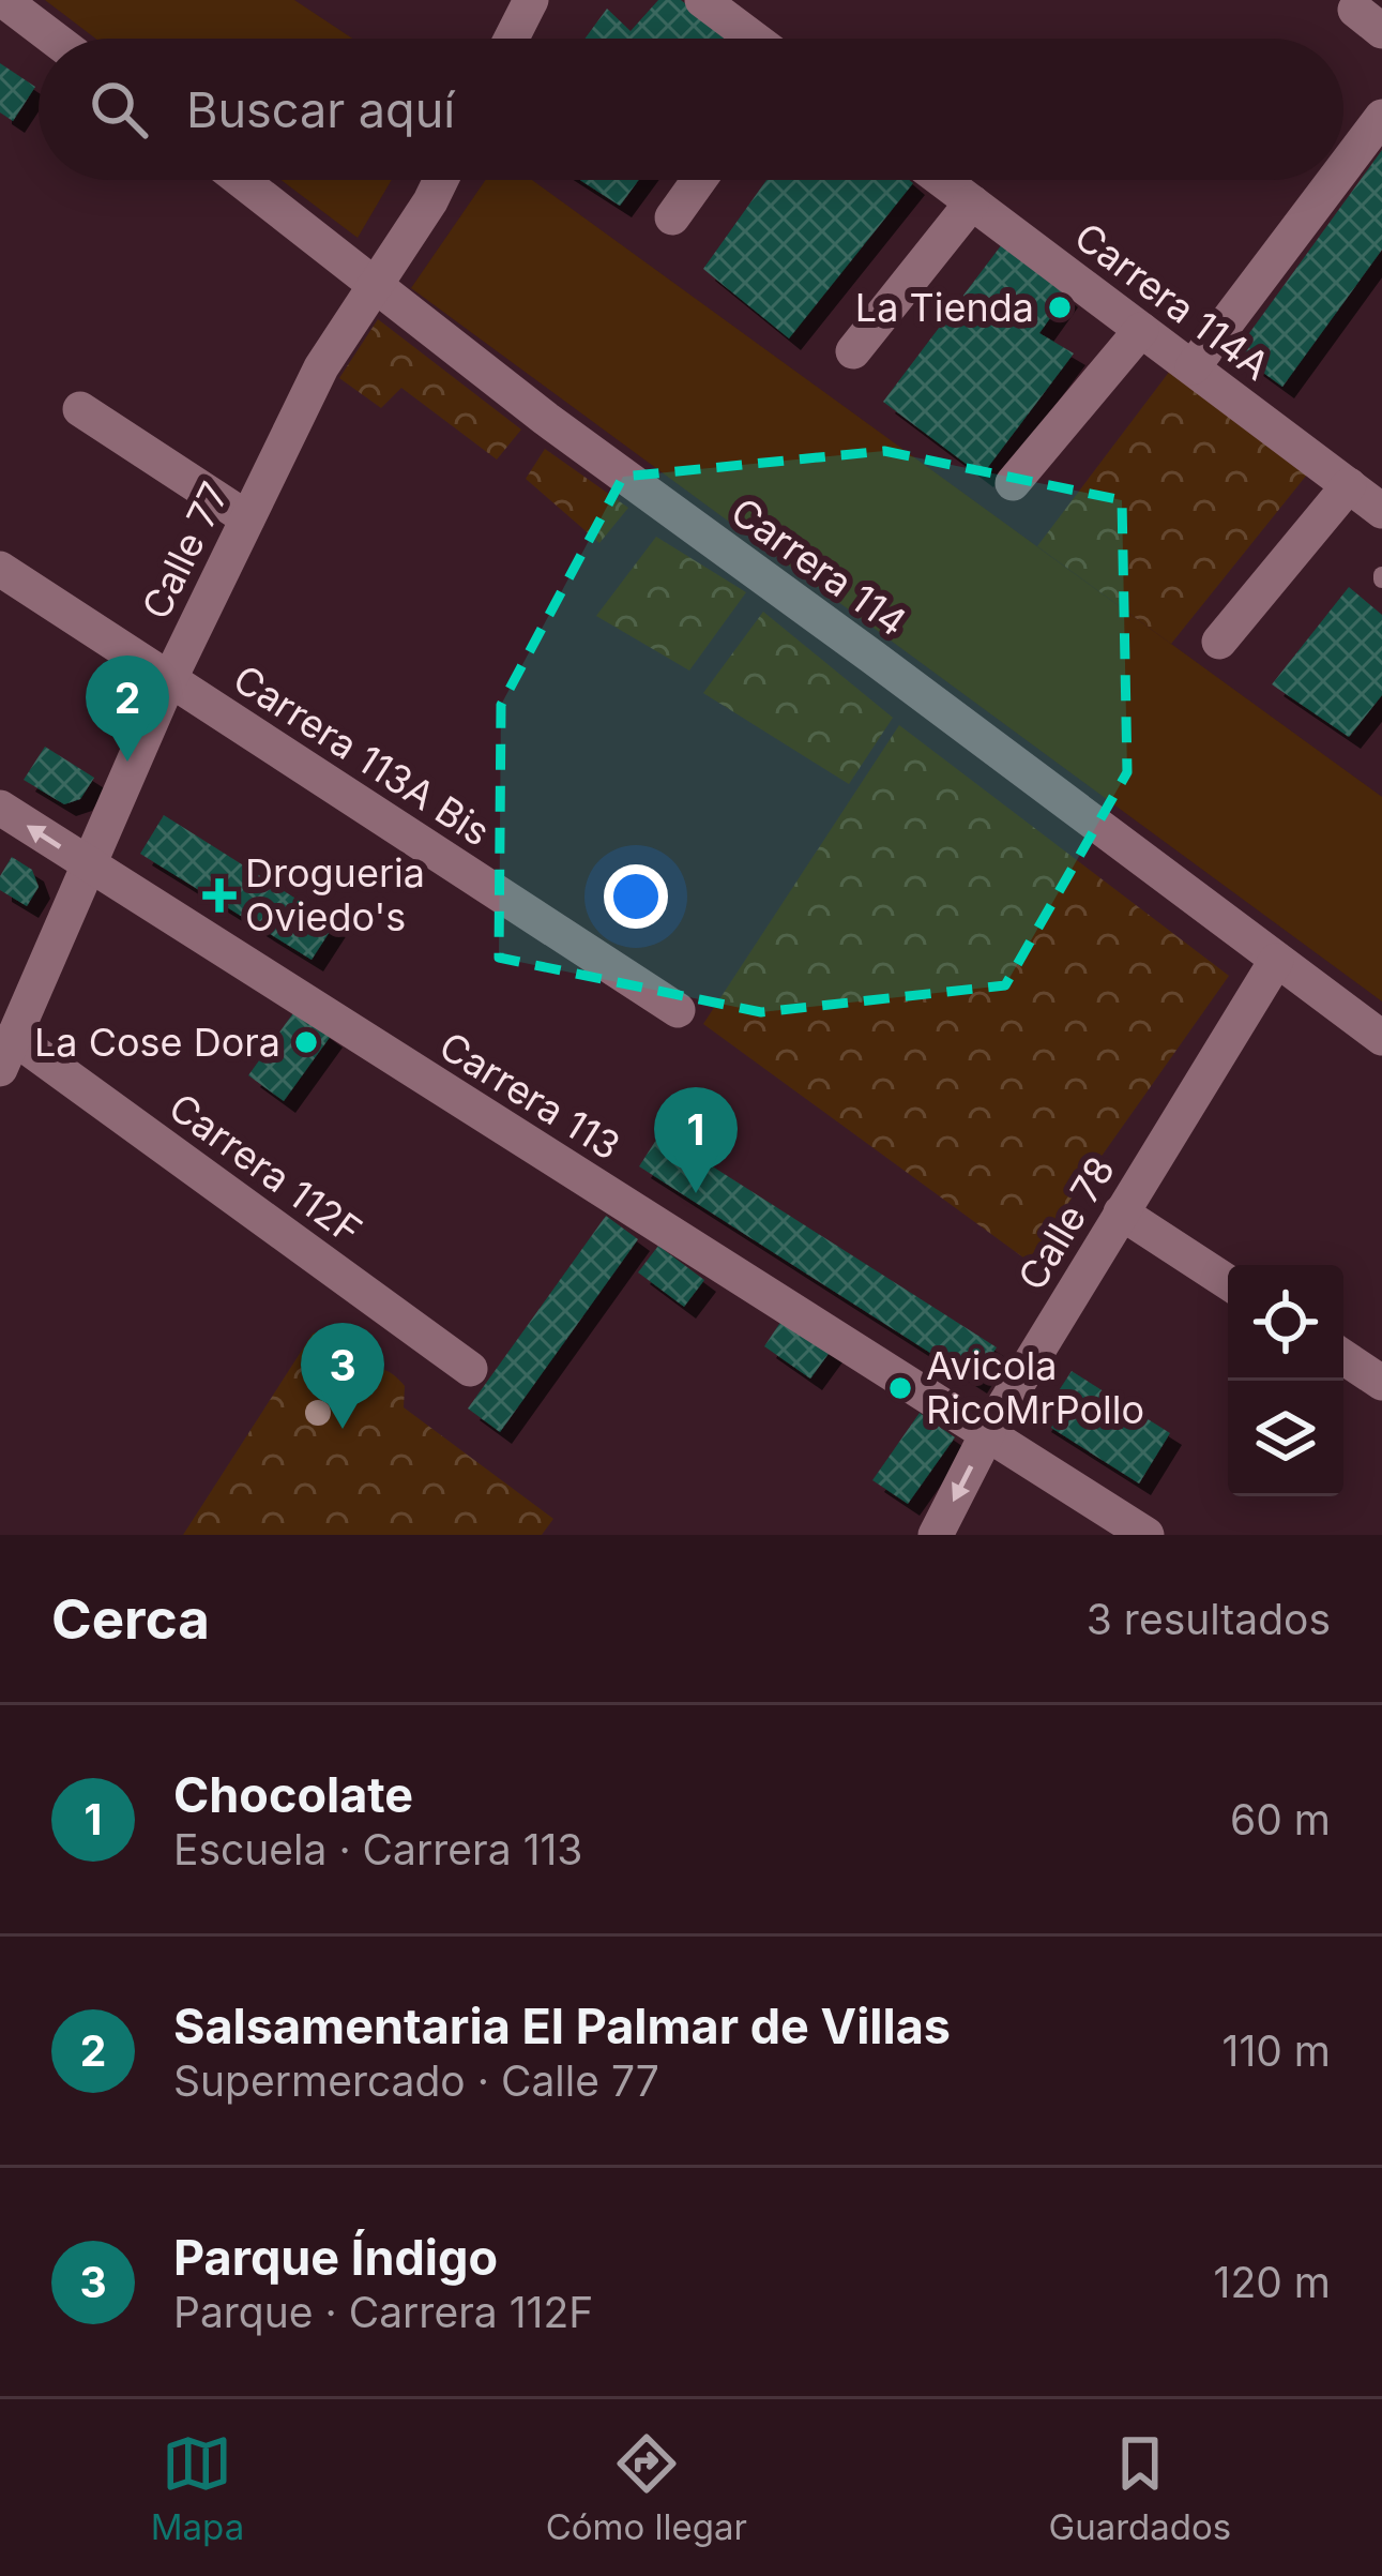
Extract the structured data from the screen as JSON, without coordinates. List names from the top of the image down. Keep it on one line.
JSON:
{"streets":{"street":["Carrera 114A","Calle 77","Carrera 114","Carrera 113A Bis","Carrera 113","Carrera 112F","Calle 78"]},"crossings":[["Calle 77","Carrera 114"],["Calle 77","Carrera 113A Bis"],["Calle 77","Carrera 113"],["Calle 77","Carrera 112F"],["Carrera 114","Calle 78"],["Carrera 113","Calle 78"]],"places":{"other":["La Tienda","La Cose Dora","Avicola RicoMrPollo"],"health":["Drogueria Oviedo's"]},"page":{"search":"Buscar aquí","pins":["2","1","3"],"heading":["Cerca","3 resultados"],"list":[{"mark":"1","name":"Chocolate","note":"Escuela · Carrera 113","value":"60 m"},{"mark":"2","name":"Salsamentaria El Palmar de Villas","note":"Supermercado · Calle 77","value":"110 m"},{"mark":"3","name":"Parque Índigo","note":"Parque · Carrera 112F","value":"120 m"}],"nav":["Mapa","Cómo llegar","Guardados"]}}
